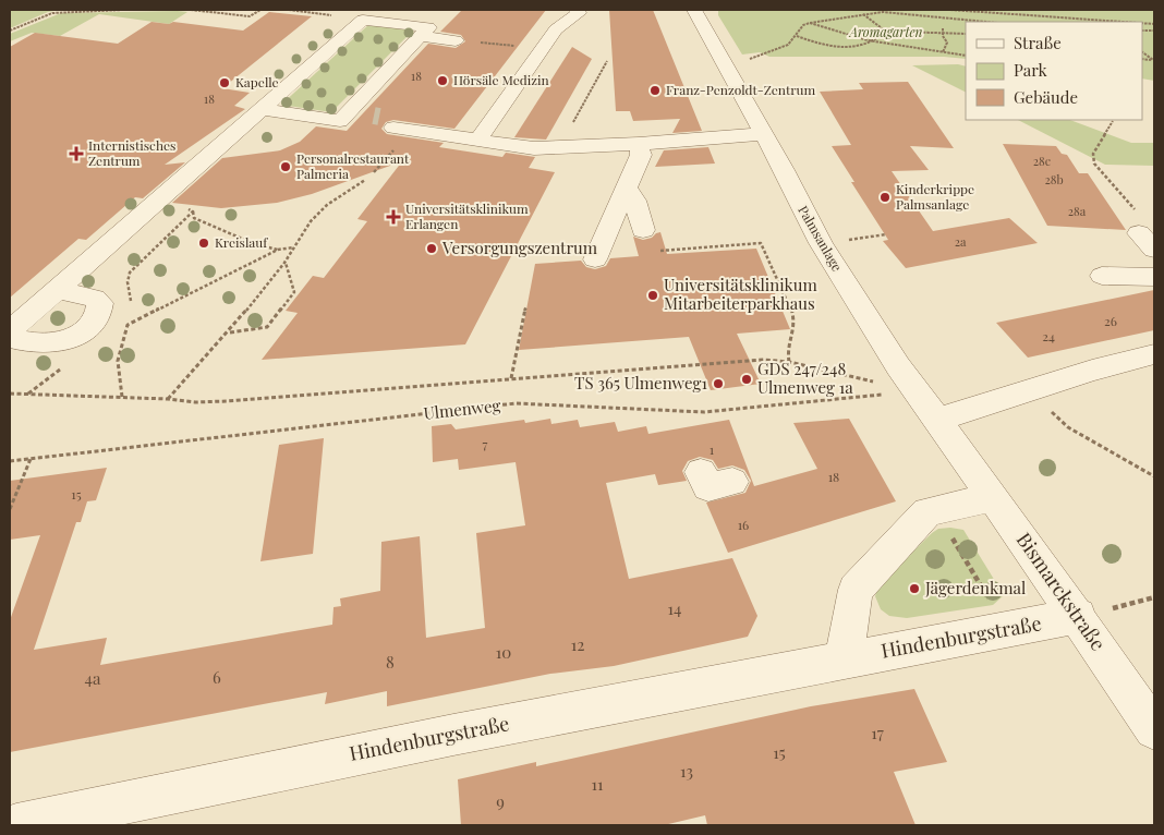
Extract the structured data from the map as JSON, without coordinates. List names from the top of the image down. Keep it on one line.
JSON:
{"streets":{"street":["Palmsanlage","Bismarckstraße","Hindenburgstraße"],"path":["Ulmenweg"]},"crossings":[["Palmsanlage","Ulmenweg"],["Palmsanlage","Bismarckstraße"],["Bismarckstraße","Hindenburgstraße"]],"parks":["Aromagarten"],"places":{"other":["Hörsäle Medizin","Kapelle","Franz-Penzoldt-Zentrum","Personalrestaurant Palmeria","Kinderkrippe Palmsanlage","Kreislauf","Versorgungszentrum","Universitätsklinikum Mitarbeiterparkhaus","GDS 247/248 Ulmenweg 1a","TS 365 Ulmenweg1","Jägerdenkmal"],"health":["Internistisches Zentrum","Universitätsklinikum Erlangen"]},"house_numbers":["18","18","28c","28b","28a","2a","26","24","7","1","18","15","16","14","12","10","8","6","4a","17","15","13","11","9"],"legend":["Straße","Park","Gebäude"]}
